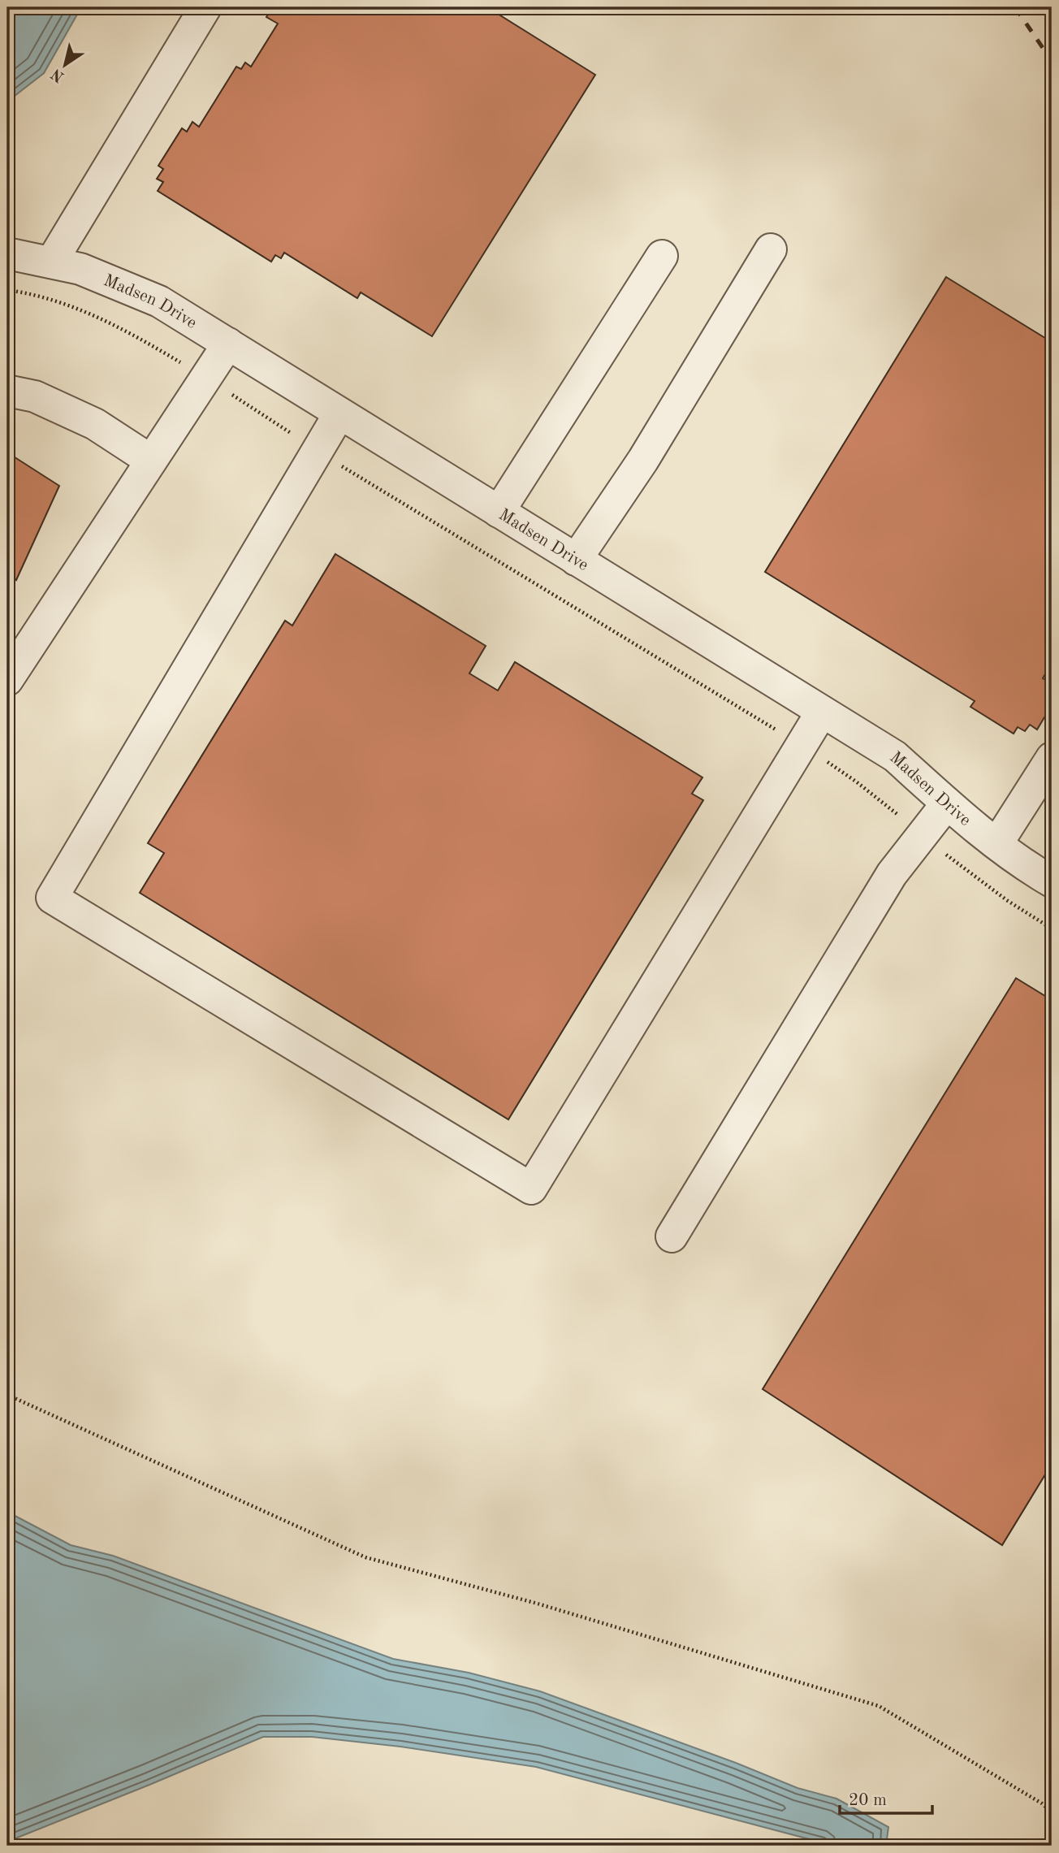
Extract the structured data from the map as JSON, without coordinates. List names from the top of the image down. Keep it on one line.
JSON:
{"streets":{"street":["Madsen Drive"]},"scale_bar":"20 m","north":"bottom left"}
